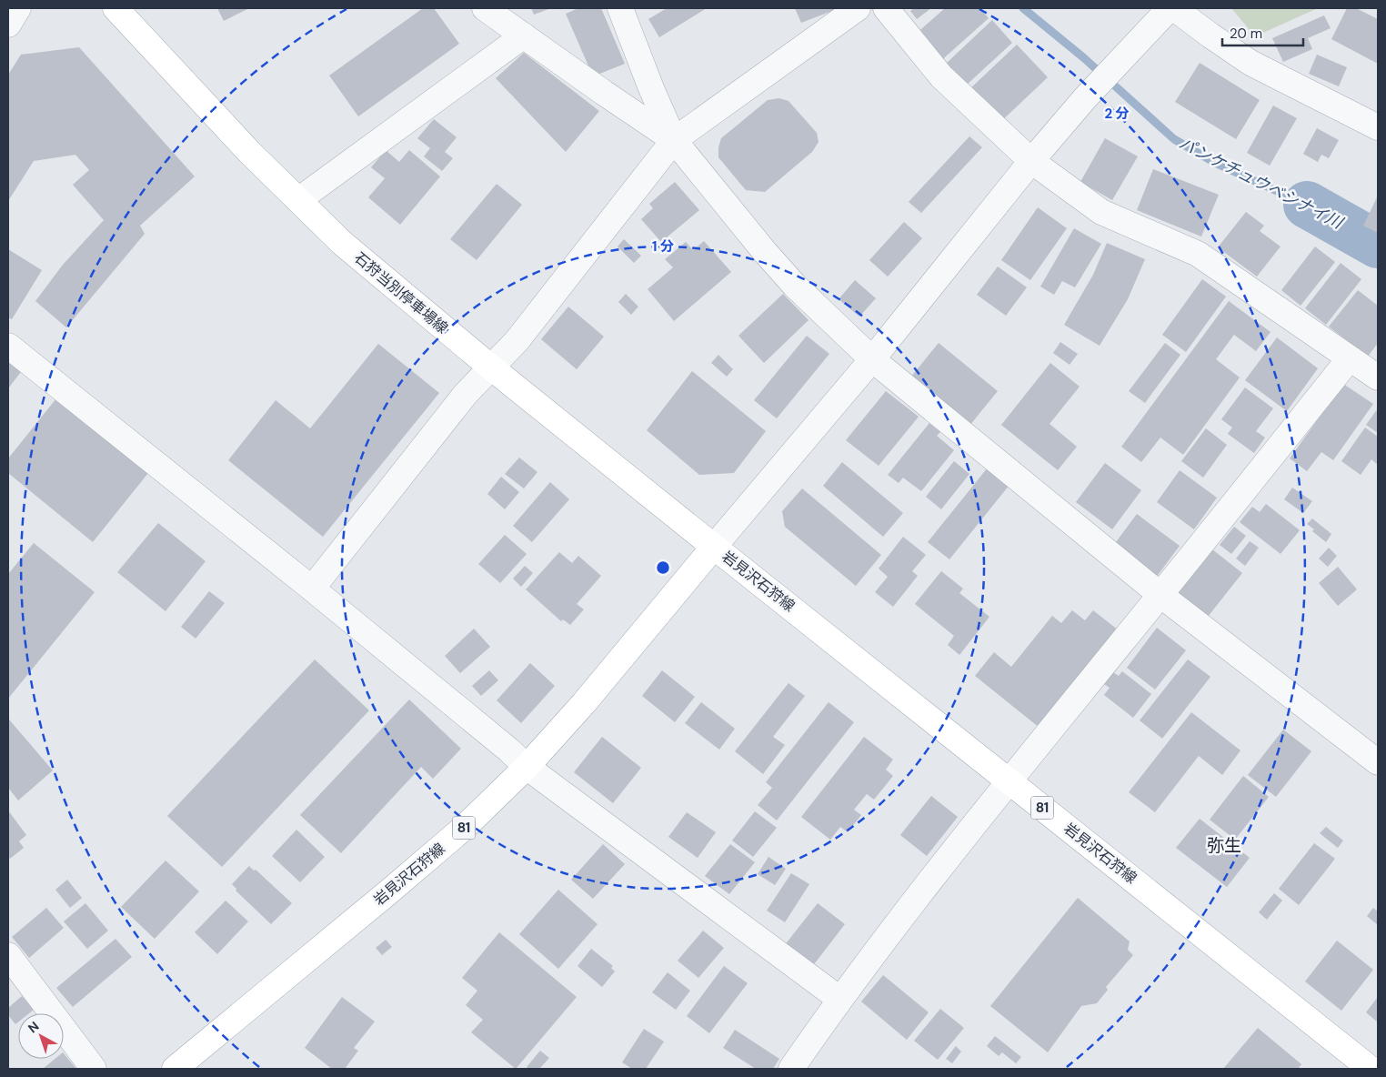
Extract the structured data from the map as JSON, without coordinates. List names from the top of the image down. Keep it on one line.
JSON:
{"streets":{"main road":["石狩当別停車場線","岩見沢石狩線","81"]},"crossings":[["石狩当別停車場線","岩見沢石狩線"]],"districts":["弥生"],"water":["パンケチュウベシナイ川"],"scale_bar":"20 m","north":"top left","rings":["2 分","1 分"]}
